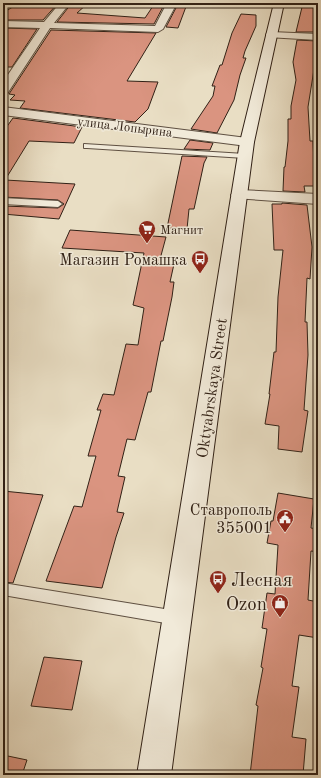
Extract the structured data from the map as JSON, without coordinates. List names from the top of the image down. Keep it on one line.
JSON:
{"streets":{"main road":["улица Лопырина","Oktyabrskaya Street"]},"crossings":[["улица Лопырина","Oktyabrskaya Street"]],"places":{"supermarket":["Магнит"],"bus stop":["Магазин Ромашка","Лесная"],"public building":["Ставрополь 355001"],"shop":["Ozon"]}}
